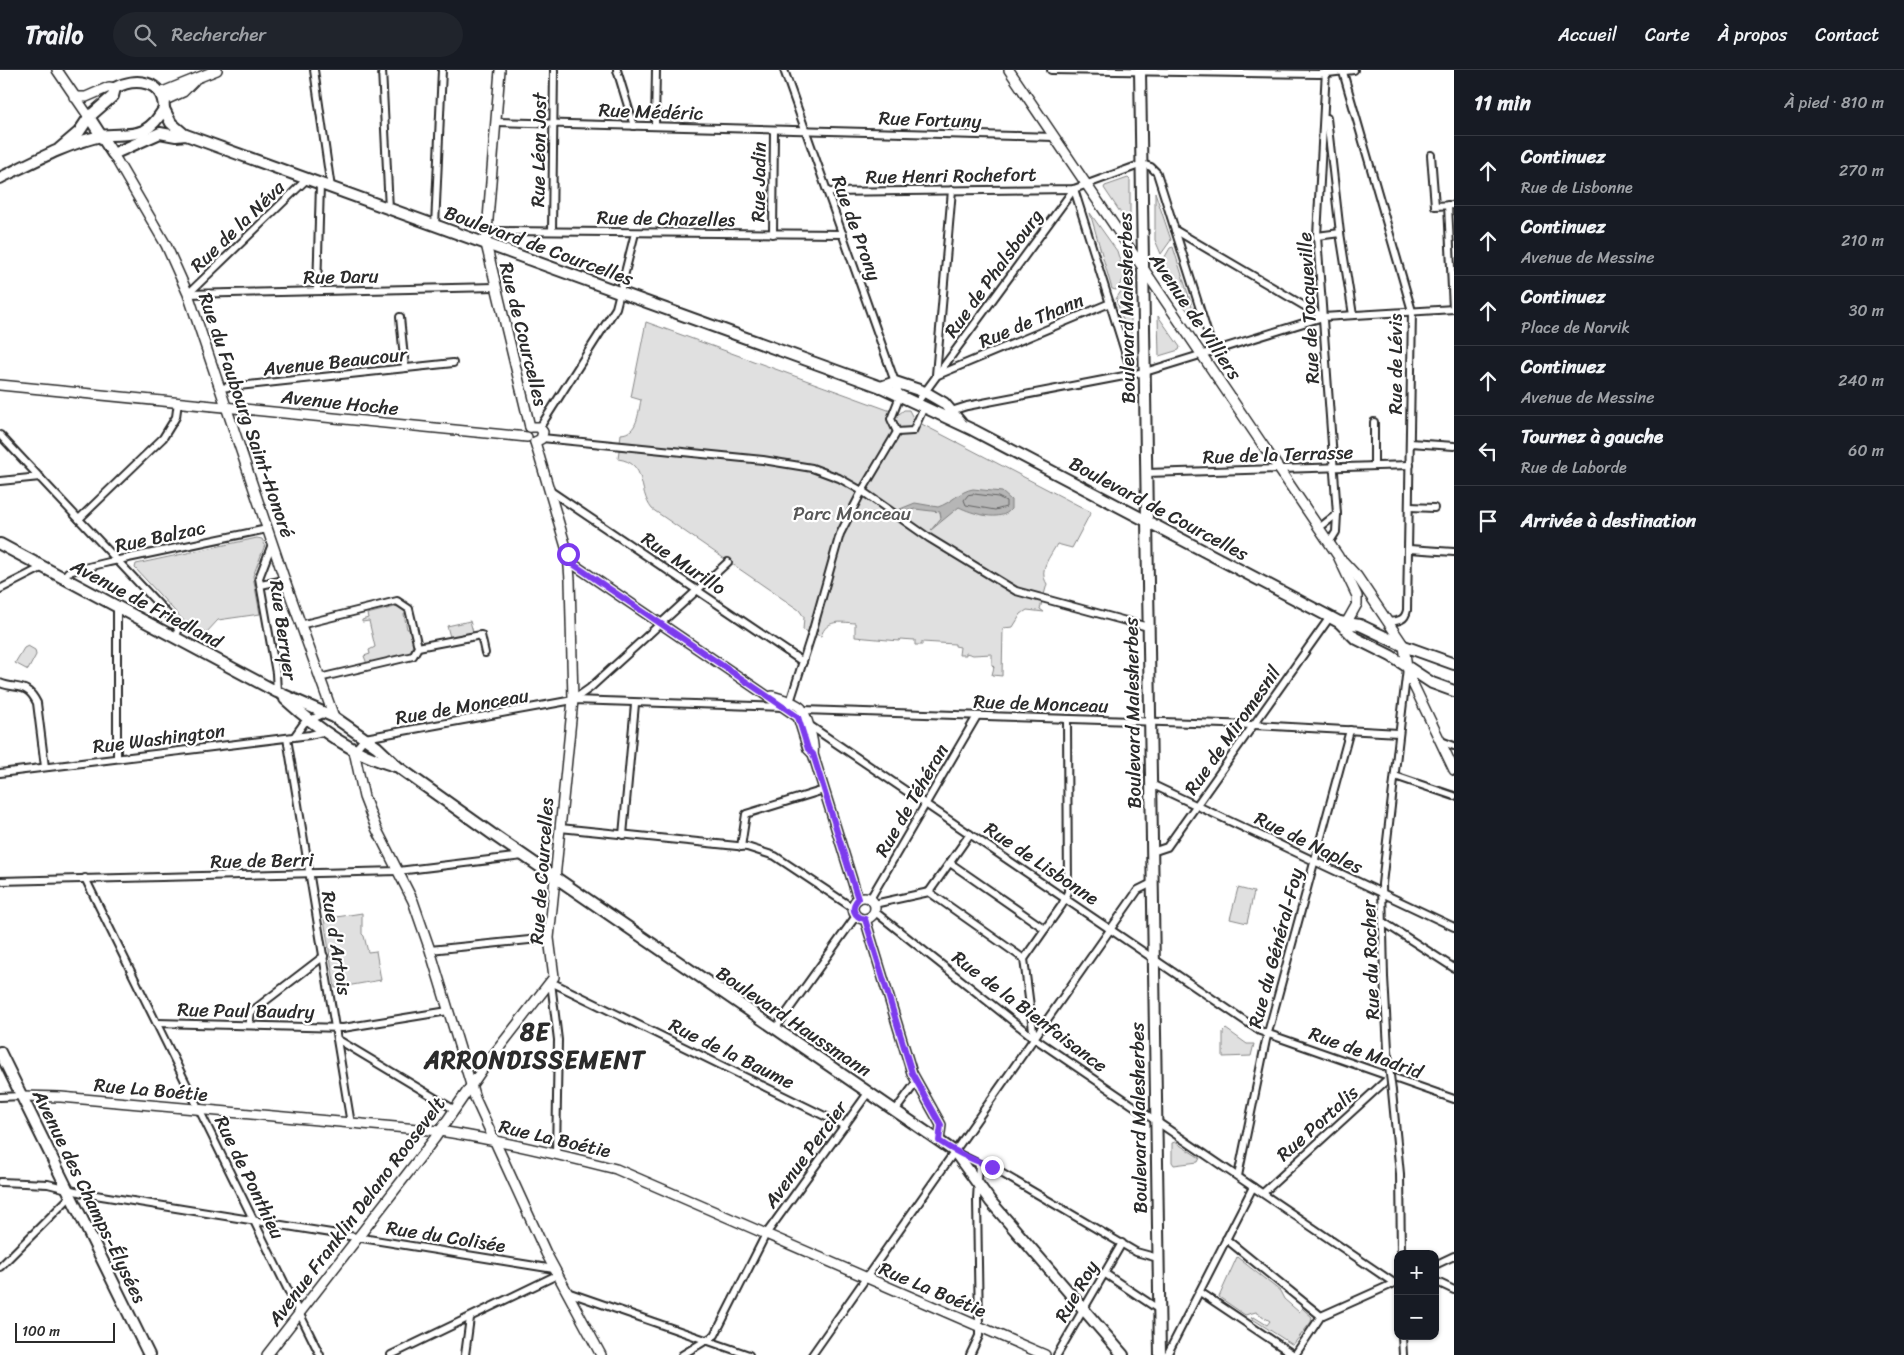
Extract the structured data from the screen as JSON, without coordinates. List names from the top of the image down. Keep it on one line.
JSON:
{"streets":{"main road":["Boulevard de Courcelles","Boulevard Malesherbes","Rue du Faubourg Saint-Honoré","Avenue de Friedland","Boulevard Haussmann","Avenue des Champs-Élysées"],"street":["Rue Médéric","Rue Fortuny","Rue Léon Jost","Rue Henri Rochefort","Rue Jadin","Rue de Chazelles","Rue de la Néva","Rue de Prony","Rue de Phalsbourg","Rue Daru","Rue de Tocqueville","Avenue de Villiers","Rue de Thann","Rue de Courcelles","Avenue Beaucour","Rue de Lévis","Avenue Hoche","Rue de la Terrasse","Rue Balzac","Rue Murillo","Rue Berryer","Rue de Monceau","Rue de Miromesnil","Rue Washington","Rue de Téhéran","Rue de Naples","Rue de Berri","Rue de Lisbonne","Rue d'Artois","Rue du Général-Foy","Rue du Rocher","Rue Paul Baudry","Rue de la Bienfaisance","Rue de Madrid","Rue de la Baume","Rue La Boétie","Rue Portalis","Avenue Percier","Rue de Ponthieu","Avenue Franklin Delano Roosevelt","Rue du Colisée","Rue Roy"]},"crossings":[["Rue Médéric","Rue Fortuny"],["Rue Médéric","Rue Léon Jost"],["Rue Médéric","Rue Jadin"],["Rue Médéric","Rue de Prony"],["Rue Médéric","Rue de Courcelles"],["Rue Fortuny","Rue de Prony"],["Rue Fortuny","Avenue de Villiers"],["Rue Léon Jost","Rue de Chazelles"],["Rue Henri Rochefort","Rue de Prony"],["Rue Henri Rochefort","Rue de Phalsbourg"],["Rue Jadin","Rue de Chazelles"],["Rue de Chazelles","Rue de Prony"],["Rue de Chazelles","Rue de Courcelles"],["Rue de la Néva","Boulevard de Courcelles"],["Rue de la Néva","Rue Daru"],["Rue de la Néva","Rue du Faubourg Saint-Honoré"],["Rue de Prony","Boulevard de Courcelles"],["Boulevard de Courcelles","Rue de Phalsbourg"],["Boulevard de Courcelles","Boulevard Malesherbes"],["Boulevard de Courcelles","Avenue de Villiers"],["Boulevard de Courcelles","Rue de Courcelles"],["Boulevard de Courcelles","Rue du Faubourg Saint-Honoré"],["Boulevard de Courcelles","Rue de Miromesnil"],["Boulevard de Courcelles","Rue du Rocher"],["Rue de Phalsbourg","Rue de Thann"],["Rue Daru","Rue de Courcelles"],["Rue Daru","Rue du Faubourg Saint-Honoré"],["Boulevard Malesherbes","Avenue de Villiers"],["Boulevard Malesherbes","Rue de la Terrasse"],["Boulevard Malesherbes","Rue de Monceau"],["Boulevard Malesherbes","Rue de Miromesnil"],["Boulevard Malesherbes","Rue de Naples"],["Boulevard Malesherbes","Rue de Lisbonne"],["Boulevard Malesherbes","Rue de la Bienfaisance"],["Rue de Tocqueville","Avenue de Villiers"],["Rue de Tocqueville","Rue de la Terrasse"],["Avenue de Villiers","Rue de Lévis"],["Avenue de Villiers","Rue de la Terrasse"],["Rue de Courcelles","Avenue Hoche"],["Rue de Courcelles","Rue de Monceau"],["Rue de Courcelles","Boulevard Haussmann"],["Rue de Courcelles","Rue de la Baume"],["Rue de Courcelles","Rue La Boétie"],["Rue de Courcelles","Avenue Franklin Delano Roosevelt"],["Avenue Beaucour","Rue du Faubourg Saint-Honoré"],["Rue de Lévis","Rue de la Terrasse"],["Avenue Hoche","Rue du Faubourg Saint-Honoré"],["Rue du Faubourg Saint-Honoré","Rue Balzac"],["Rue du Faubourg Saint-Honoré","Avenue de Friedland"],["Rue du Faubourg Saint-Honoré","Rue Berryer"],["Rue du Faubourg Saint-Honoré","Boulevard Haussmann"],["Rue Balzac","Avenue de Friedland"],["Avenue de Friedland","Rue Berryer"],["Avenue de Friedland","Boulevard Haussmann"],["Rue de Monceau","Rue de Miromesnil"],["Rue de Monceau","Rue de Téhéran"],["Rue de Monceau","Rue du Général-Foy"],["Rue de Monceau","Rue du Rocher"],["Rue de Monceau","Boulevard Haussmann"],["Rue de Miromesnil","Rue de Naples"],["Rue Washington","Rue d'Artois"],["Rue Washington","Boulevard Haussmann"],["Rue de Téhéran","Rue de Lisbonne"],["Rue de Téhéran","Rue de la Bienfaisance"],["Rue de Naples","Rue du Général-Foy"],["Rue de Naples","Rue du Rocher"],["Rue de Berri","Rue d'Artois"],["Rue de Berri","Boulevard Haussmann"],["Rue de Berri","Rue de Ponthieu"],["Rue de Lisbonne","Rue du Général-Foy"],["Rue de Lisbonne","Rue de Madrid"],["Rue d'Artois","Rue Paul Baudry"],["Rue d'Artois","Rue La Boétie"],["Rue du Général-Foy","Rue de la Bienfaisance"],["Rue du Général-Foy","Rue de Madrid"],["Rue Paul Baudry","Rue de Ponthieu"],["Rue de la Bienfaisance","Rue Portalis"],["Boulevard Haussmann","Avenue Percier"],["Boulevard Haussmann","Rue Roy"],["Rue de Madrid","Rue Portalis"],["Rue de la Baume","Avenue Percier"],["Rue de la Baume","Avenue Franklin Delano Roosevelt"],["Rue La Boétie","Avenue Percier"],["Rue La Boétie","Rue de Ponthieu"],["Rue La Boétie","Avenue des Champs-Élysées"],["Rue La Boétie","Avenue Franklin Delano Roosevelt"],["Rue de Ponthieu","Avenue Franklin Delano Roosevelt"],["Rue de Ponthieu","Rue du Colisée"],["Avenue des Champs-Élysées","Rue du Colisée"],["Avenue Franklin Delano Roosevelt","Rue du Colisée"]],"districts":["8E ARRONDISSEMENT"],"parks":["Parc Monceau"],"scale_bar":"100 m","page":{"header":"Trailo","search":"Rechercher","nav":["Accueil","Carte","À propos","Contact"],"heading":["11 min","À pied · 810 m"],"list":[["Continuez","Rue de Lisbonne","270 m"],["Continuez","Avenue de Messine","210 m"],["Continuez","Place de Narvik","30 m"],["Continuez","Avenue de Messine","240 m"],["Tournez à gauche","Rue de Laborde","60 m"],"Arrivée à destination"],"map_buttons":["+","−"],"scale":"100 m"}}
